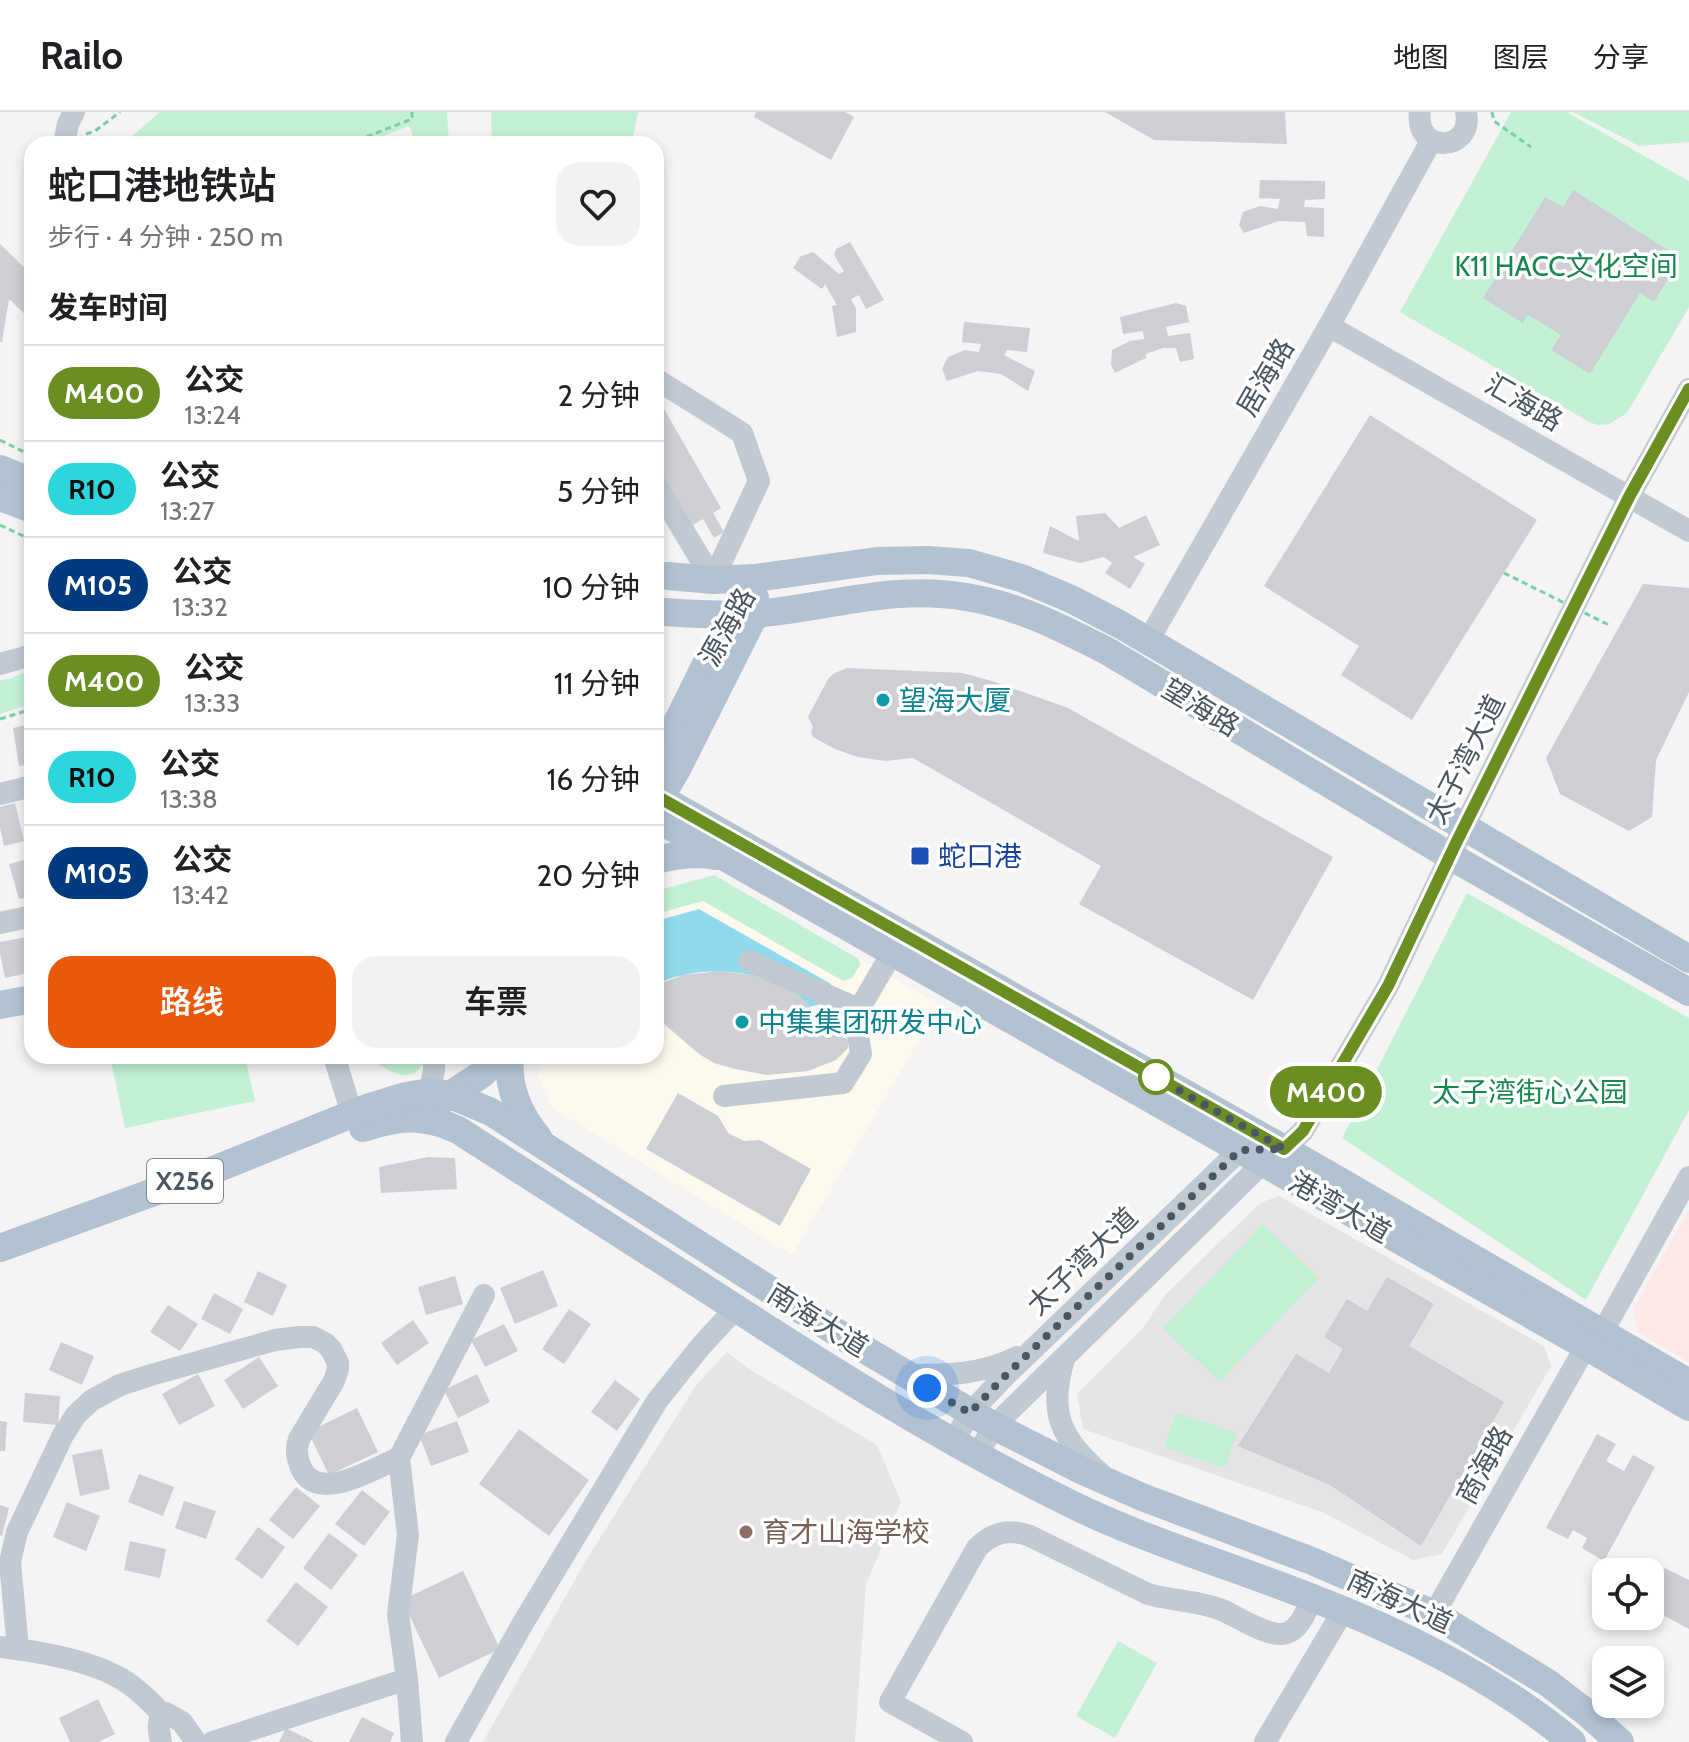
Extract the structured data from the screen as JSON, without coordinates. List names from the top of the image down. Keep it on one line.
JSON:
{"streets":{"main road":["源海路","望海路","X256","港湾大道","南海大道"],"street":["居海路","汇海路","太子湾大道","商海路"]},"crossings":[["居海路","汇海路"],["居海路","望海路"],["汇海路","太子湾大道"],["源海路","望海路"],["望海路","太子湾大道"],["太子湾大道","港湾大道"],["太子湾大道","南海大道"],["港湾大道","商海路"],["南海大道","商海路"]],"parks":["K11 HACC文化空间","太子湾街心公园"],"places":{"other":["望海大厦","中集集团研发中心","育才山海学校"],"transit":["蛇口港"]},"lines":["bus line M400"],"page":{"header":"Railo","nav":["地图","图层","分享"],"on_map":"M400","heading":[["蛇口港地铁站","步行 · 4 分钟 · 250 m"],"发车时间"],"list":[{"mark":"M400","name":"公交","note":"13:24","value":"2 分钟"},{"mark":"R10","name":"公交","note":"13:27","value":"5 分钟"},{"mark":"M105","name":"公交","note":"13:32","value":"10 分钟"},{"mark":"M400","name":"公交","note":"13:33","value":"11 分钟"},{"mark":"R10","name":"公交","note":"13:38","value":"16 分钟"},{"mark":"M105","name":"公交","note":"13:42","value":"20 分钟"}],"buttons":["路线","车票"]}}
